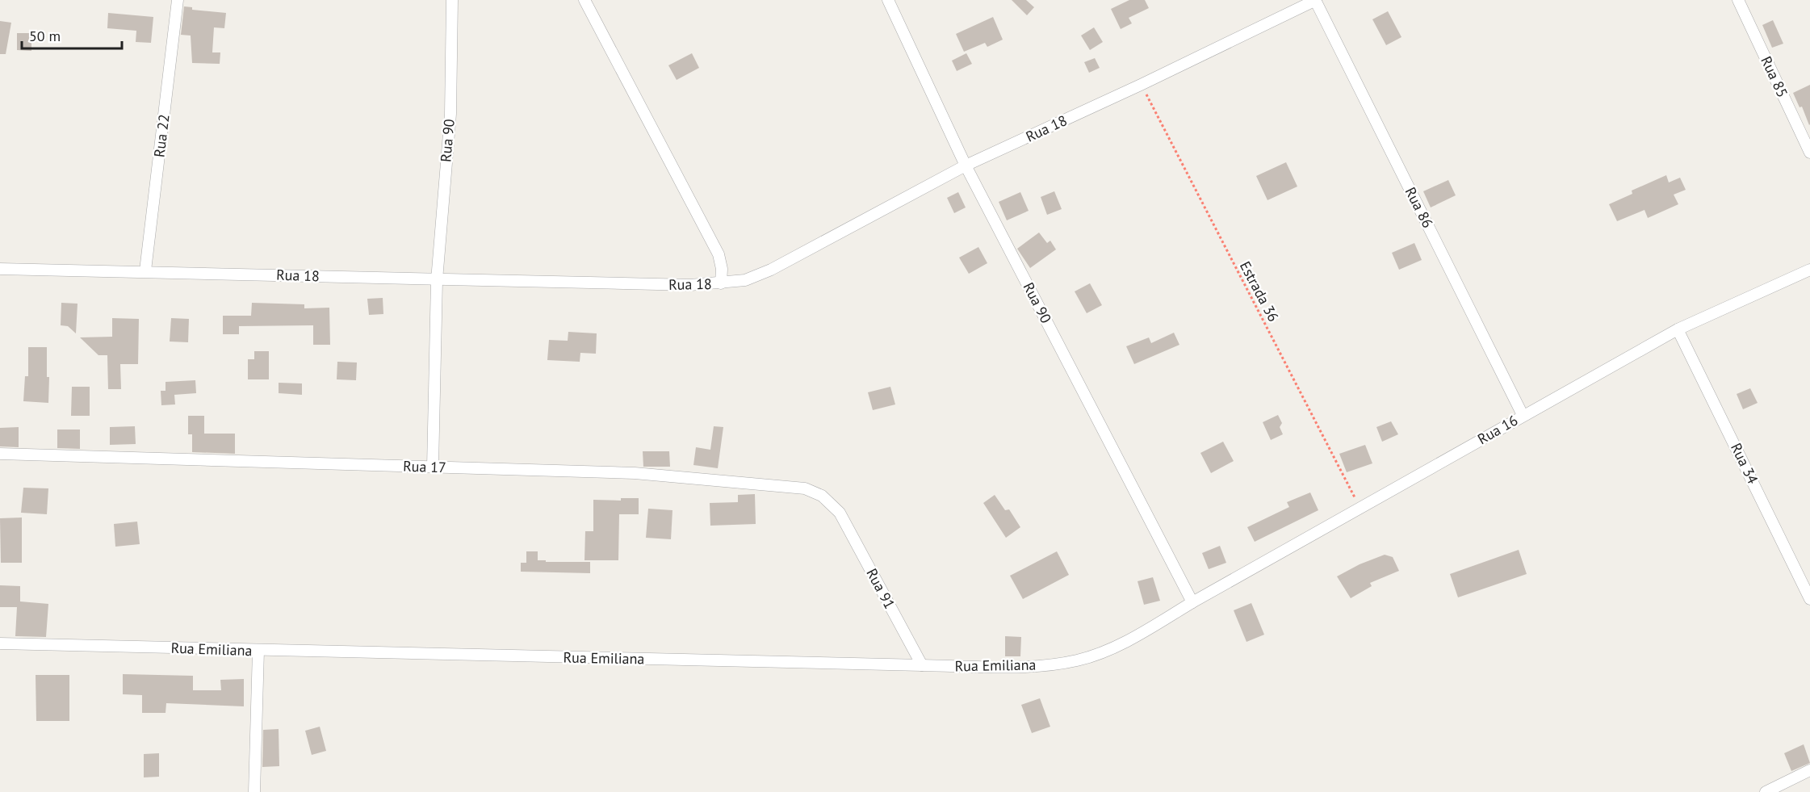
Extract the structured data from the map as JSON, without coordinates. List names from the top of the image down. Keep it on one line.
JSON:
{"streets":{"street":["Rua 85","Rua 18","Rua 22","Rua 90","Rua 86","Rua 16","Rua 34","Rua 17","Rua 91","Rua Emiliana"],"path":["Estrada 36"]},"crossings":[["Rua 18","Rua 22"],["Rua 18","Rua 90"],["Rua 18","Rua 86"],["Rua 18","Estrada 36"],["Rua 90","Rua 16"],["Rua 90","Rua 17"],["Rua 90","Rua Emiliana"],["Rua 86","Rua 16"],["Estrada 36","Rua 16"],["Rua 16","Rua 34"],["Rua 16","Rua Emiliana"],["Rua 17","Rua 91"],["Rua 91","Rua Emiliana"]],"scale_bar":"50 m"}
